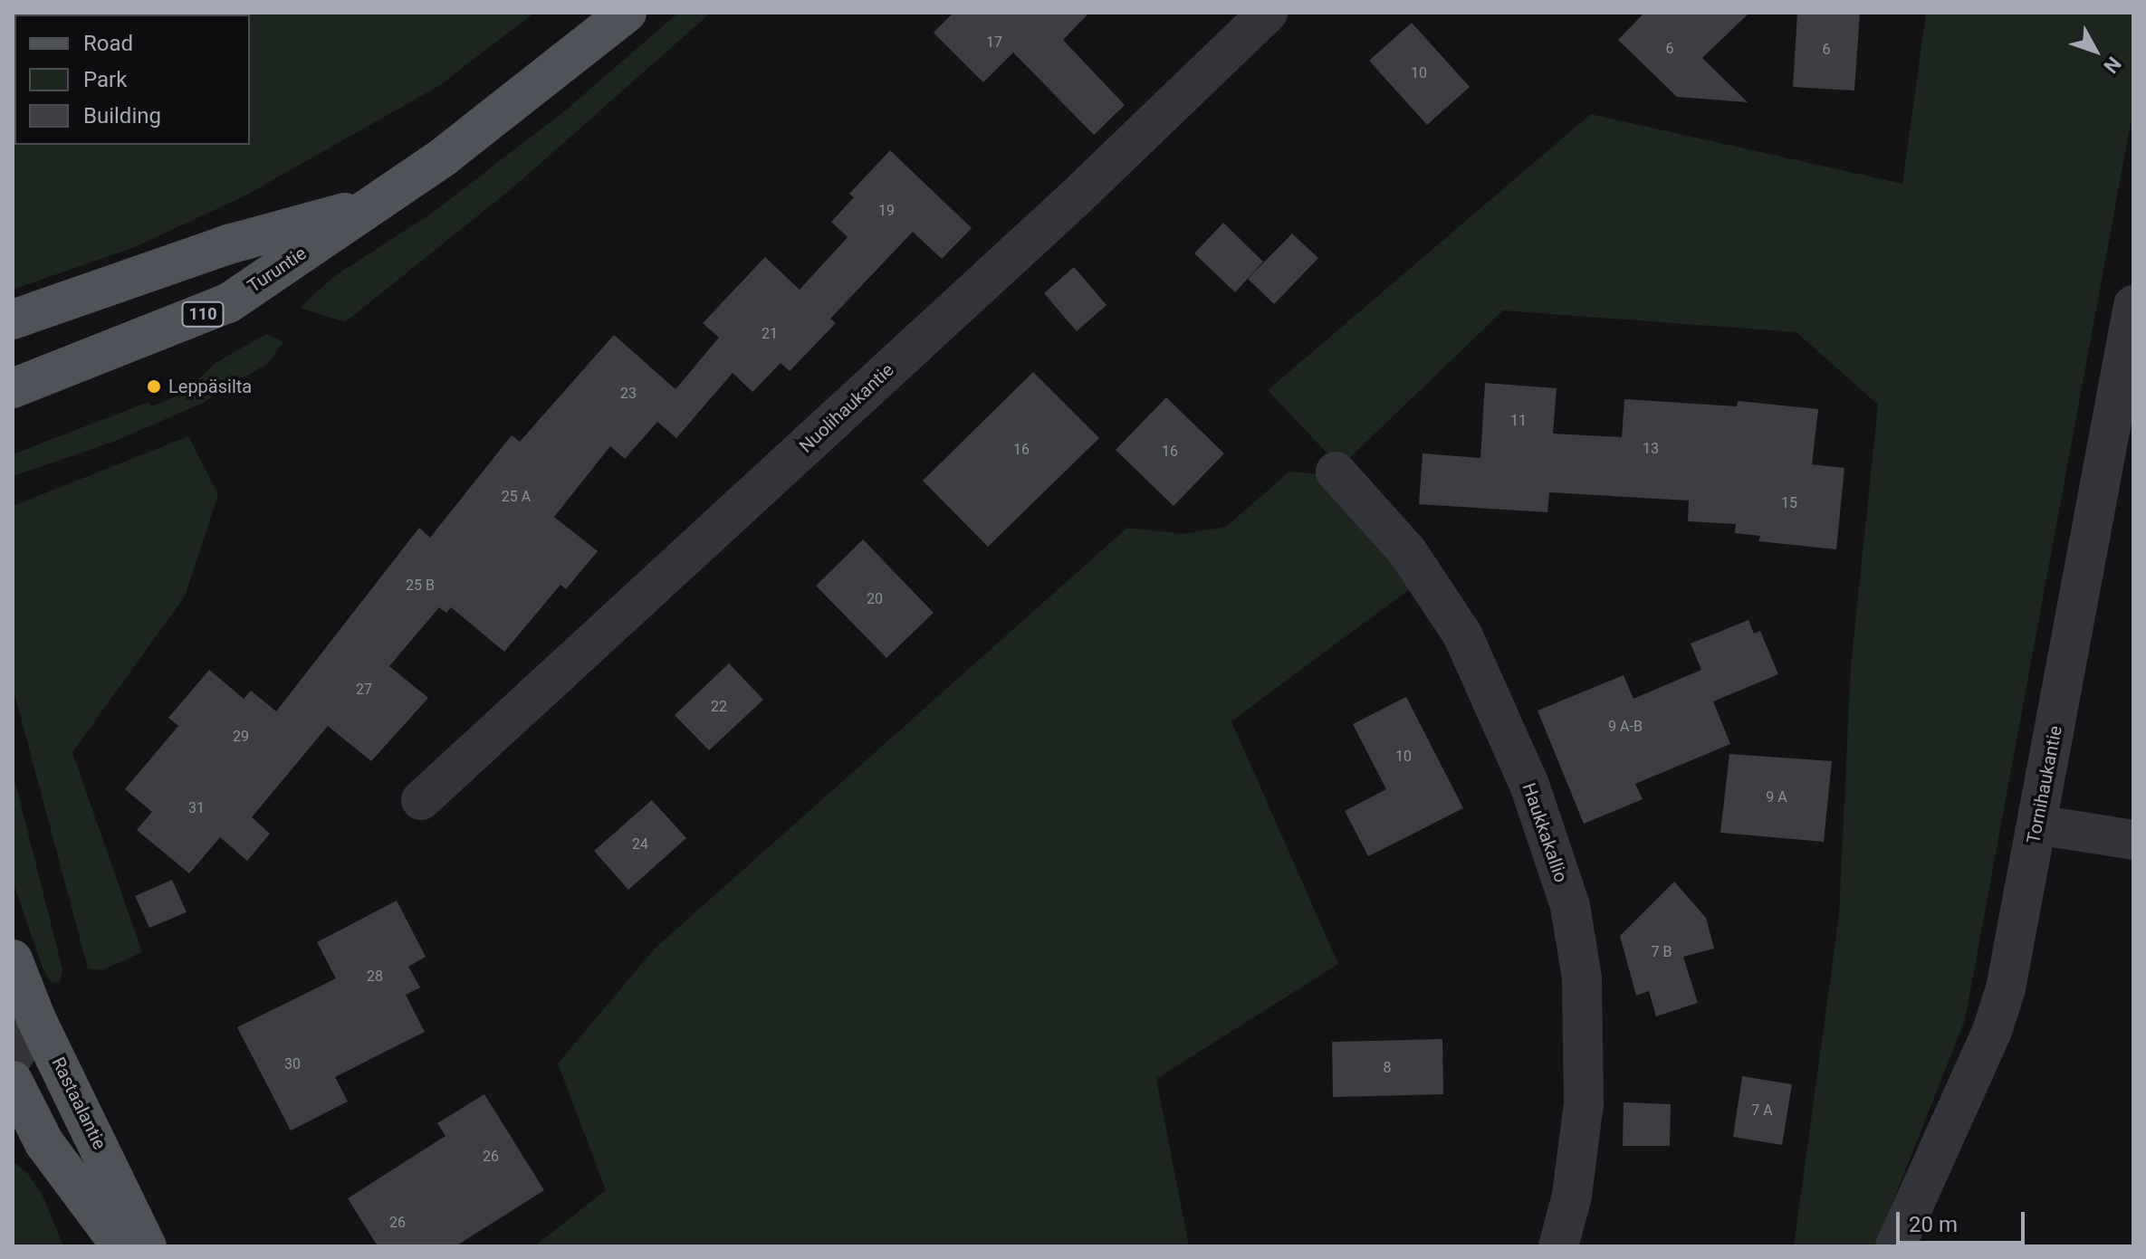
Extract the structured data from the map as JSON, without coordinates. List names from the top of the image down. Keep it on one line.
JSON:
{"streets":{"main road":["Turuntie","110","Rastaalantie"],"street":["Nuolihaukantie","Tornihaukantie","Haukkakallio"]},"places":["Leppäsilta"],"house_numbers":["17","6","6","10","19","21","23","11","13","16","16","25 A","15","25 B","20","27","22","9 A-B","29","10","9 A","31","24","7 B","28","30","8","7 A","26","26"],"legend":["Road","Park","Building"],"scale_bar":"20 m","north":"bottom right"}
